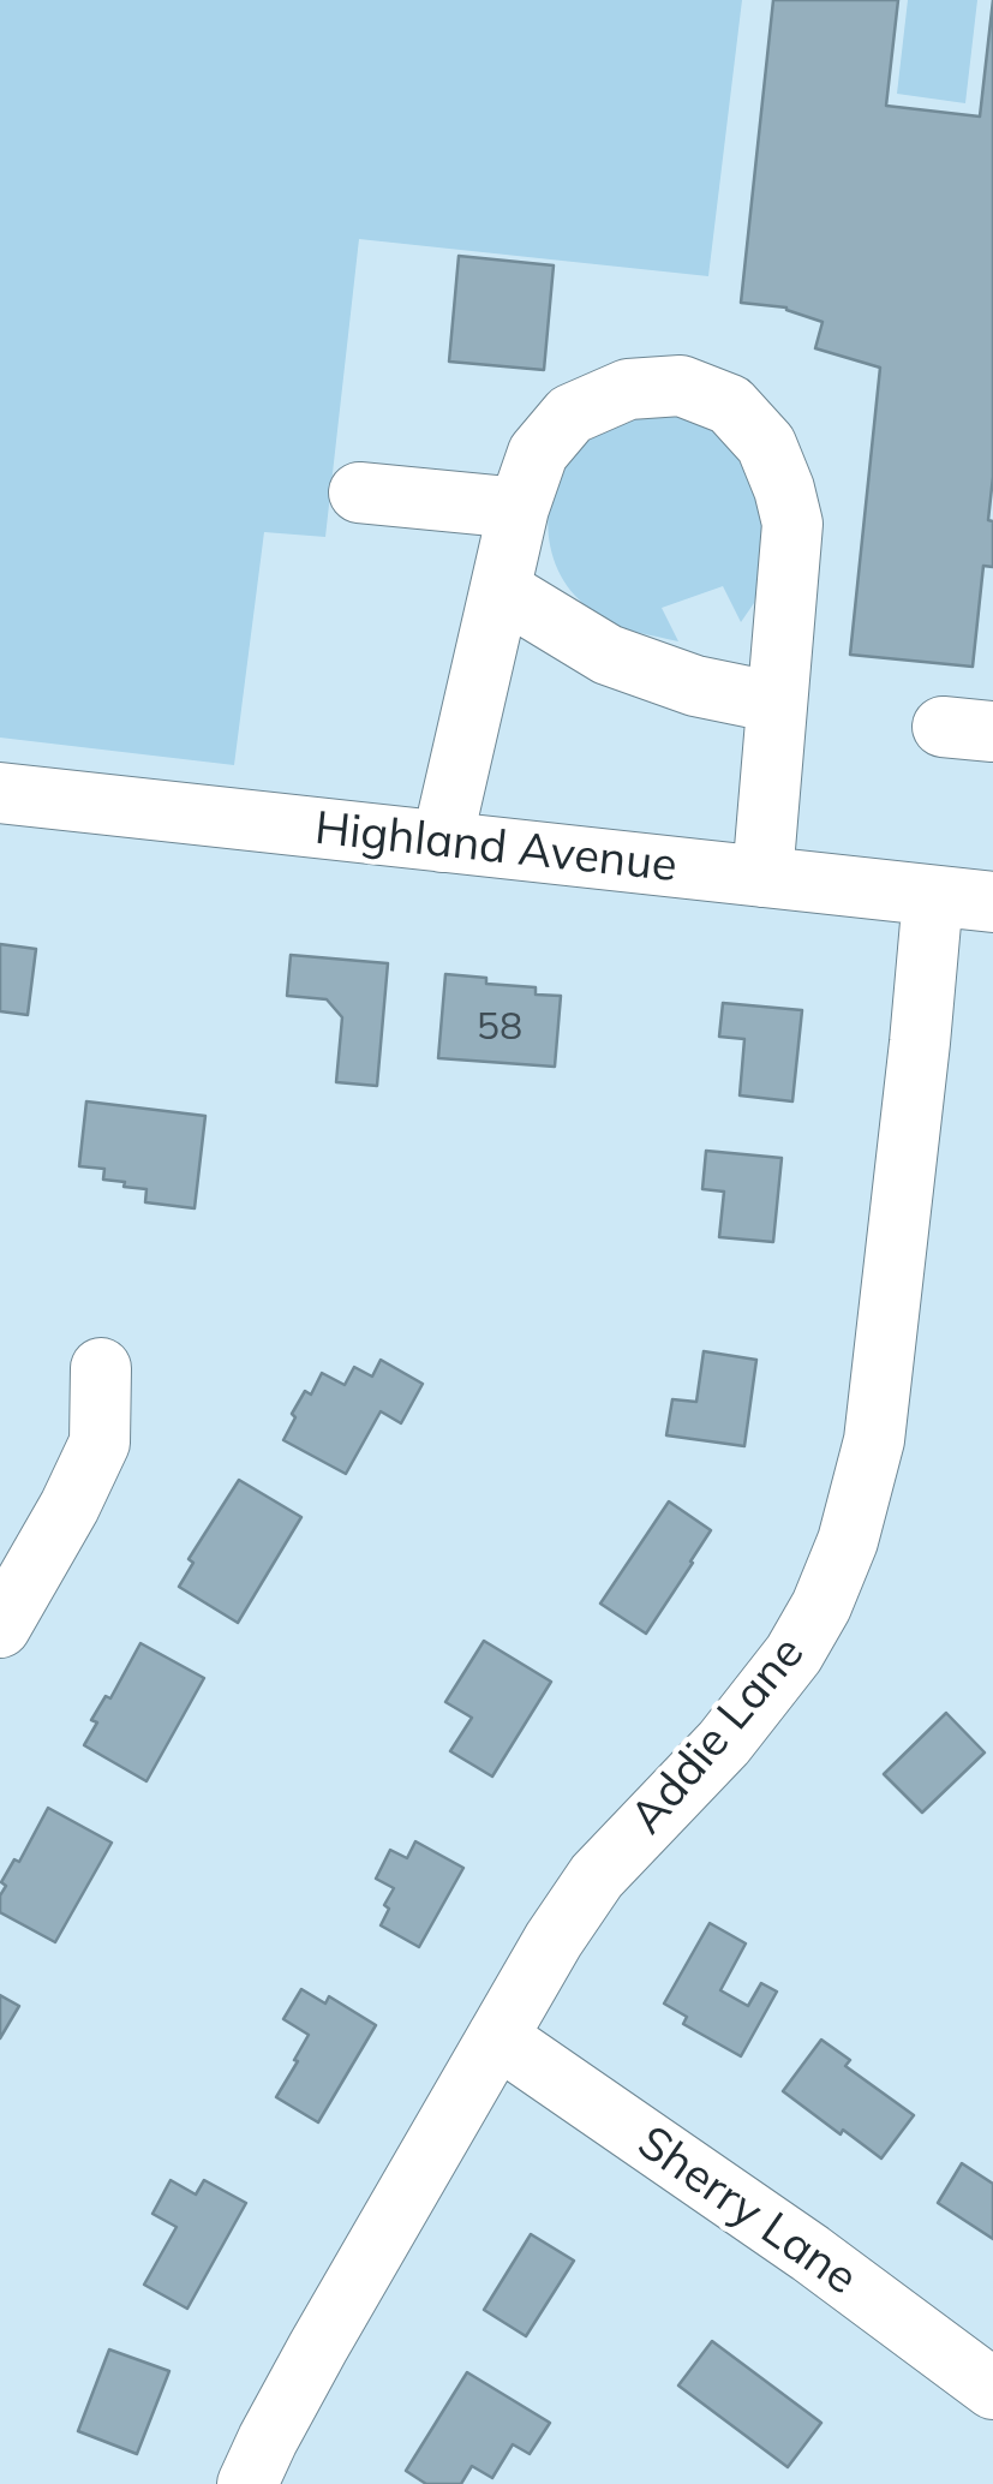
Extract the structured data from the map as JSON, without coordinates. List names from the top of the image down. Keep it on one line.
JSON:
{"streets":{"street":["Highland Avenue","Addie Lane","Sherry Lane"]},"crossings":[["Highland Avenue","Addie Lane"],["Addie Lane","Sherry Lane"]],"house_numbers":["58"]}
